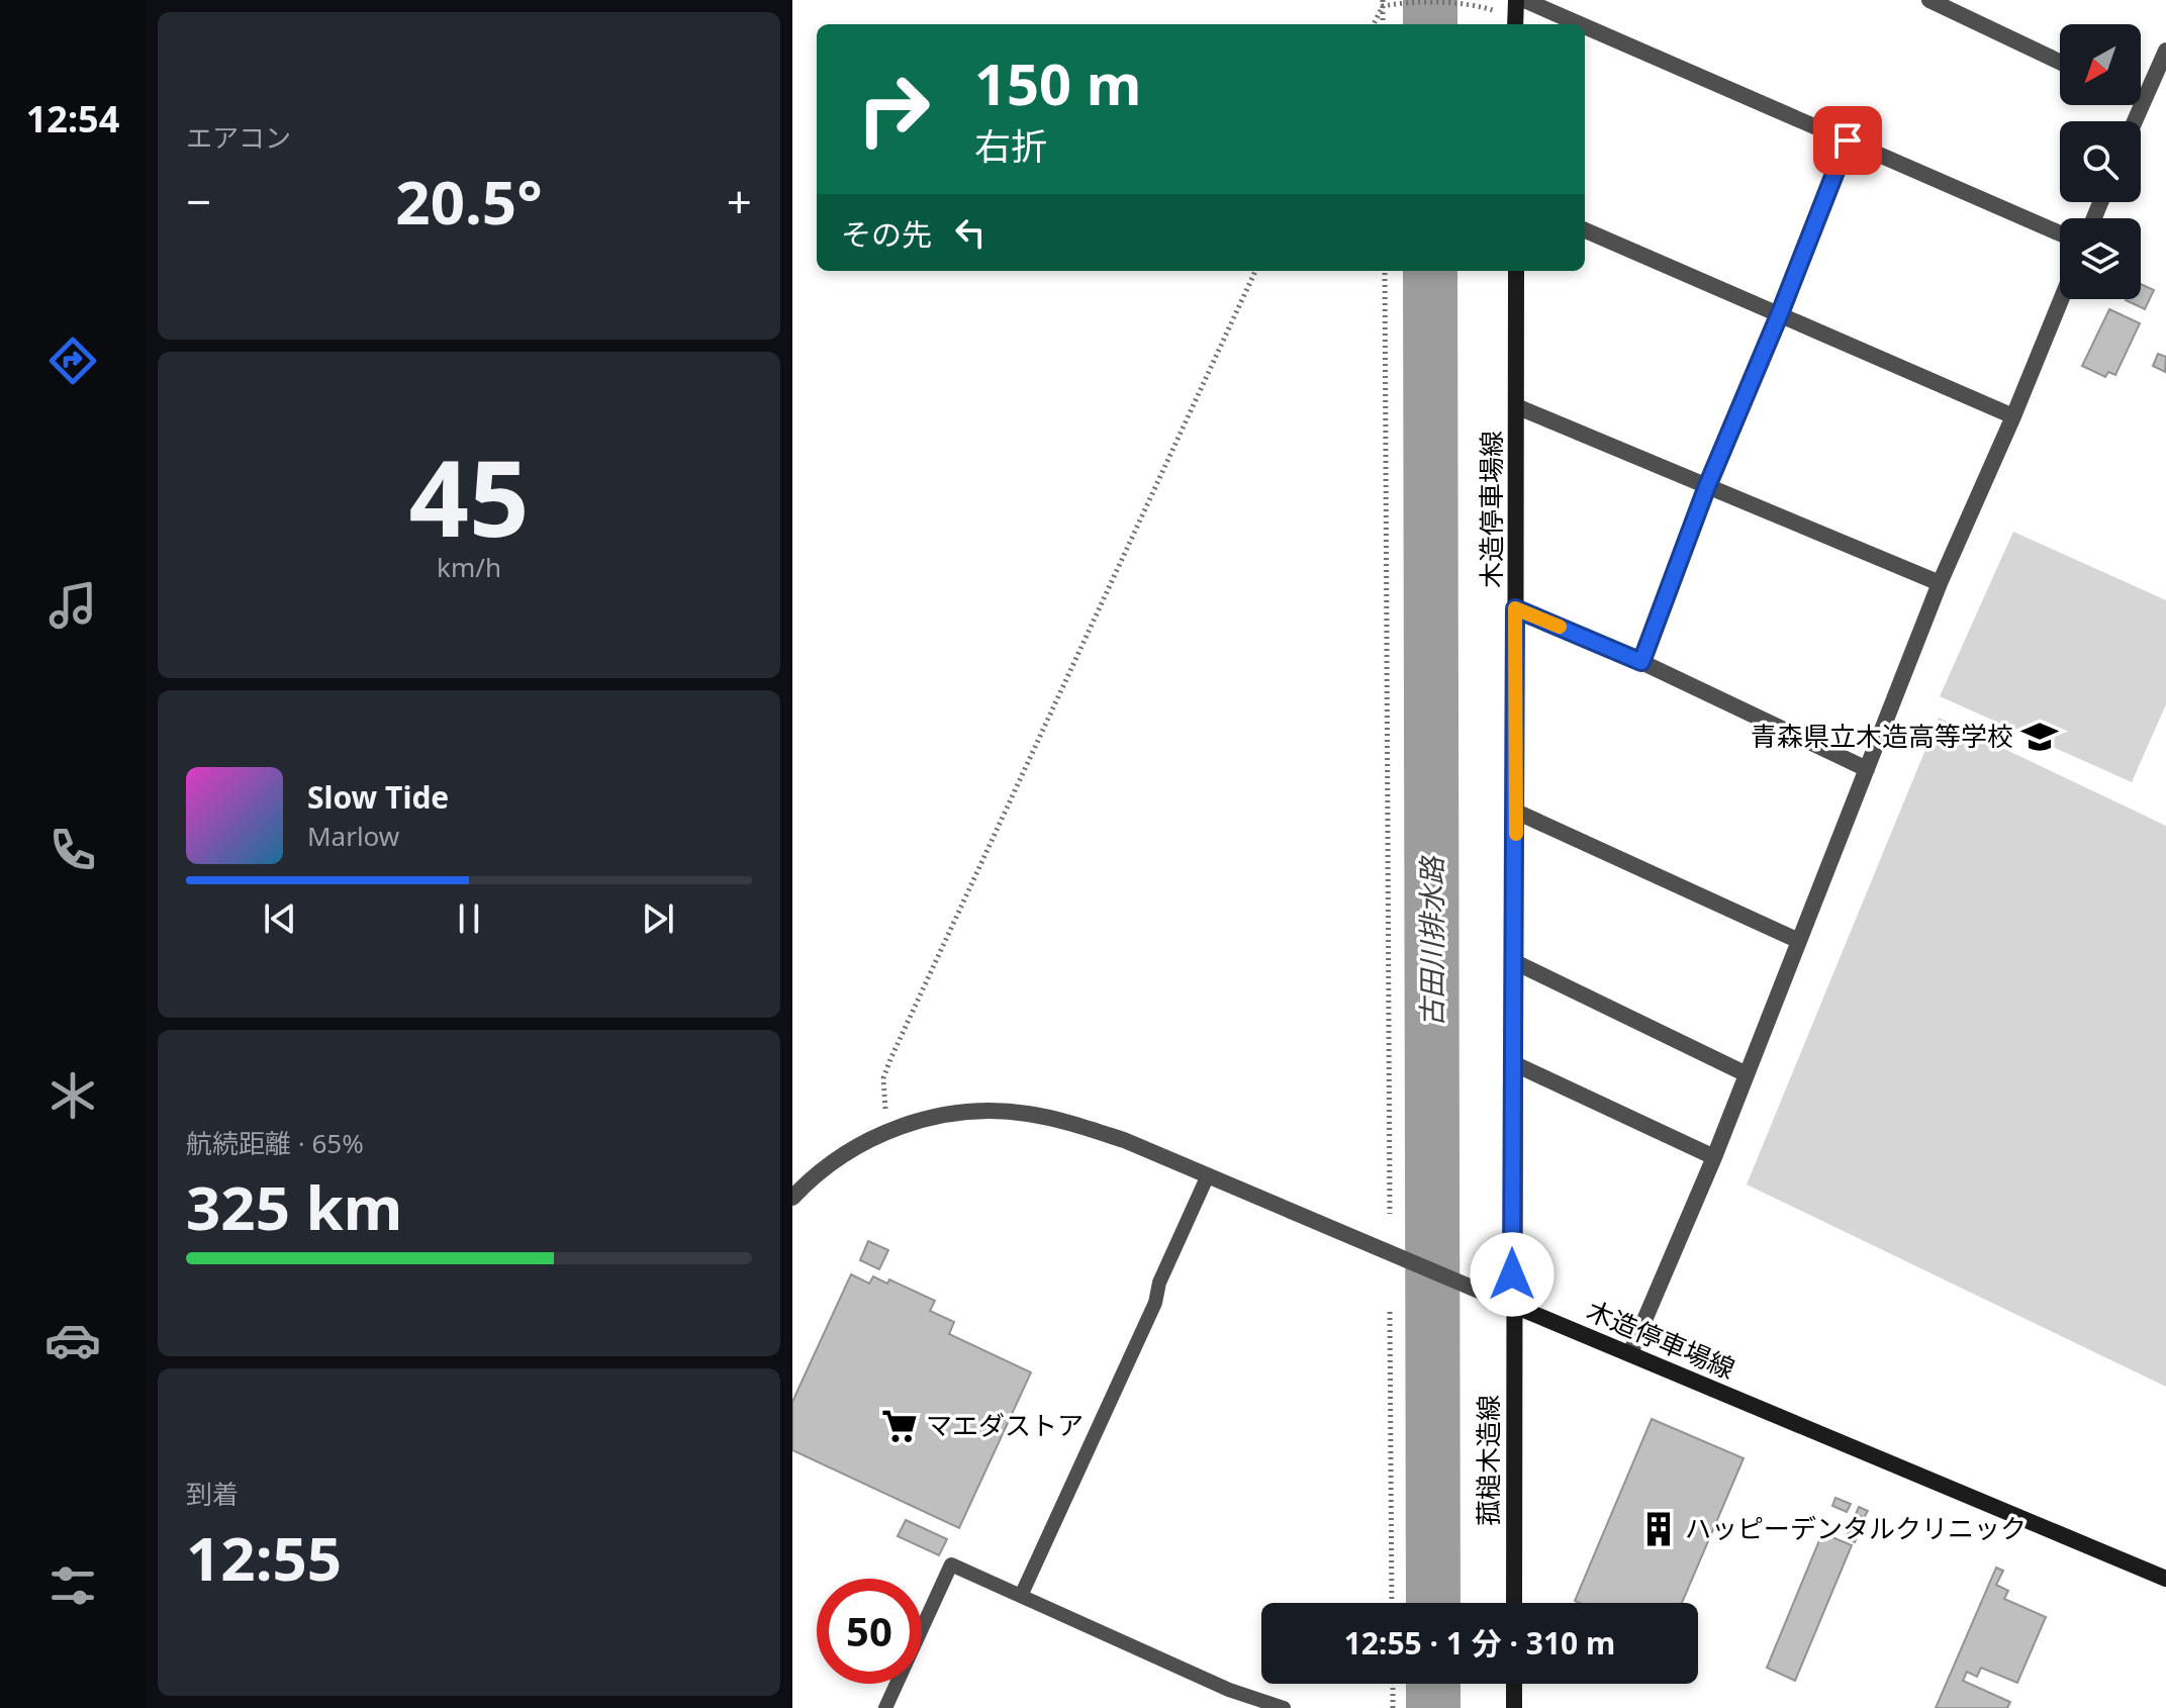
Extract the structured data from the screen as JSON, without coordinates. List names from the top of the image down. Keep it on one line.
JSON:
{"streets":{"main road":["木造停車場線","菰槌木造線"]},"crossings":[["木造停車場線","菰槌木造線"]],"water":["古田川排水路"],"places":{"school or university":["青森県立木造高等学校"],"supermarket":["マエダストア"],"building":["ハッピーデンタルクリニック"]},"north":"bottom left","page":{"tabs":"12:54","tile":["エアコン",["45","km/h"],["航続距離 · 65%","325 km"],["到着","12:55"]],"turn":["150 m","右折"],"heat":["−","20.5°","+"],"then":"その先","song":["Slow Tide","Marlow"],"limit":"50","trip":"12:55 · 1 分 · 310 m"}}
